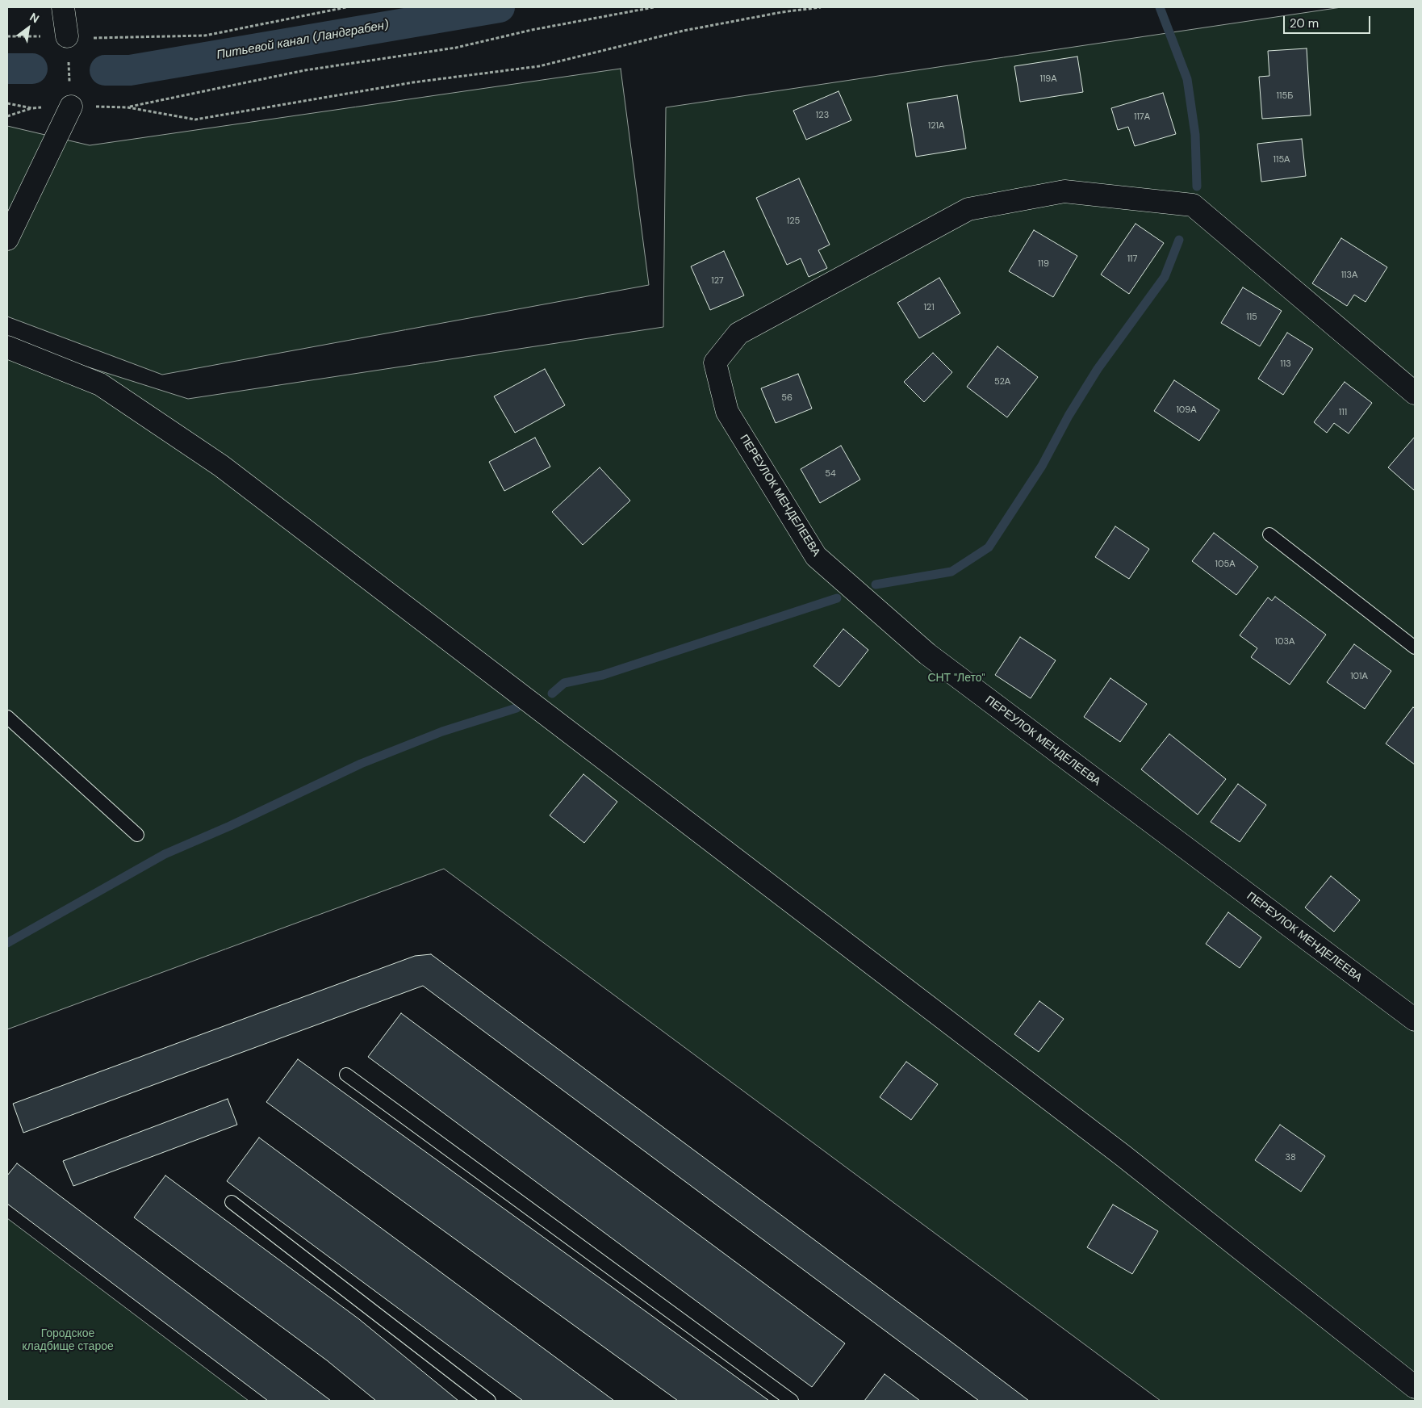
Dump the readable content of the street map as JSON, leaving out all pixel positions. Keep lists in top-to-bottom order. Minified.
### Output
{"streets":{"street":["ПЕРЕУЛОК МЕНДЕЛЕЕВА"]},"water":["Питьевой канал (Ландграбен)"],"parks":["СНТ \"Лето\"","Городское кладбище старое"],"house_numbers":["119А","115Б","123","117А","121А","115А","125","117","119","113А","127","121","115","113","52А","56","109А","111","54","105А","103А","101А","38"],"scale_bar":"20 m","north":"top right"}
